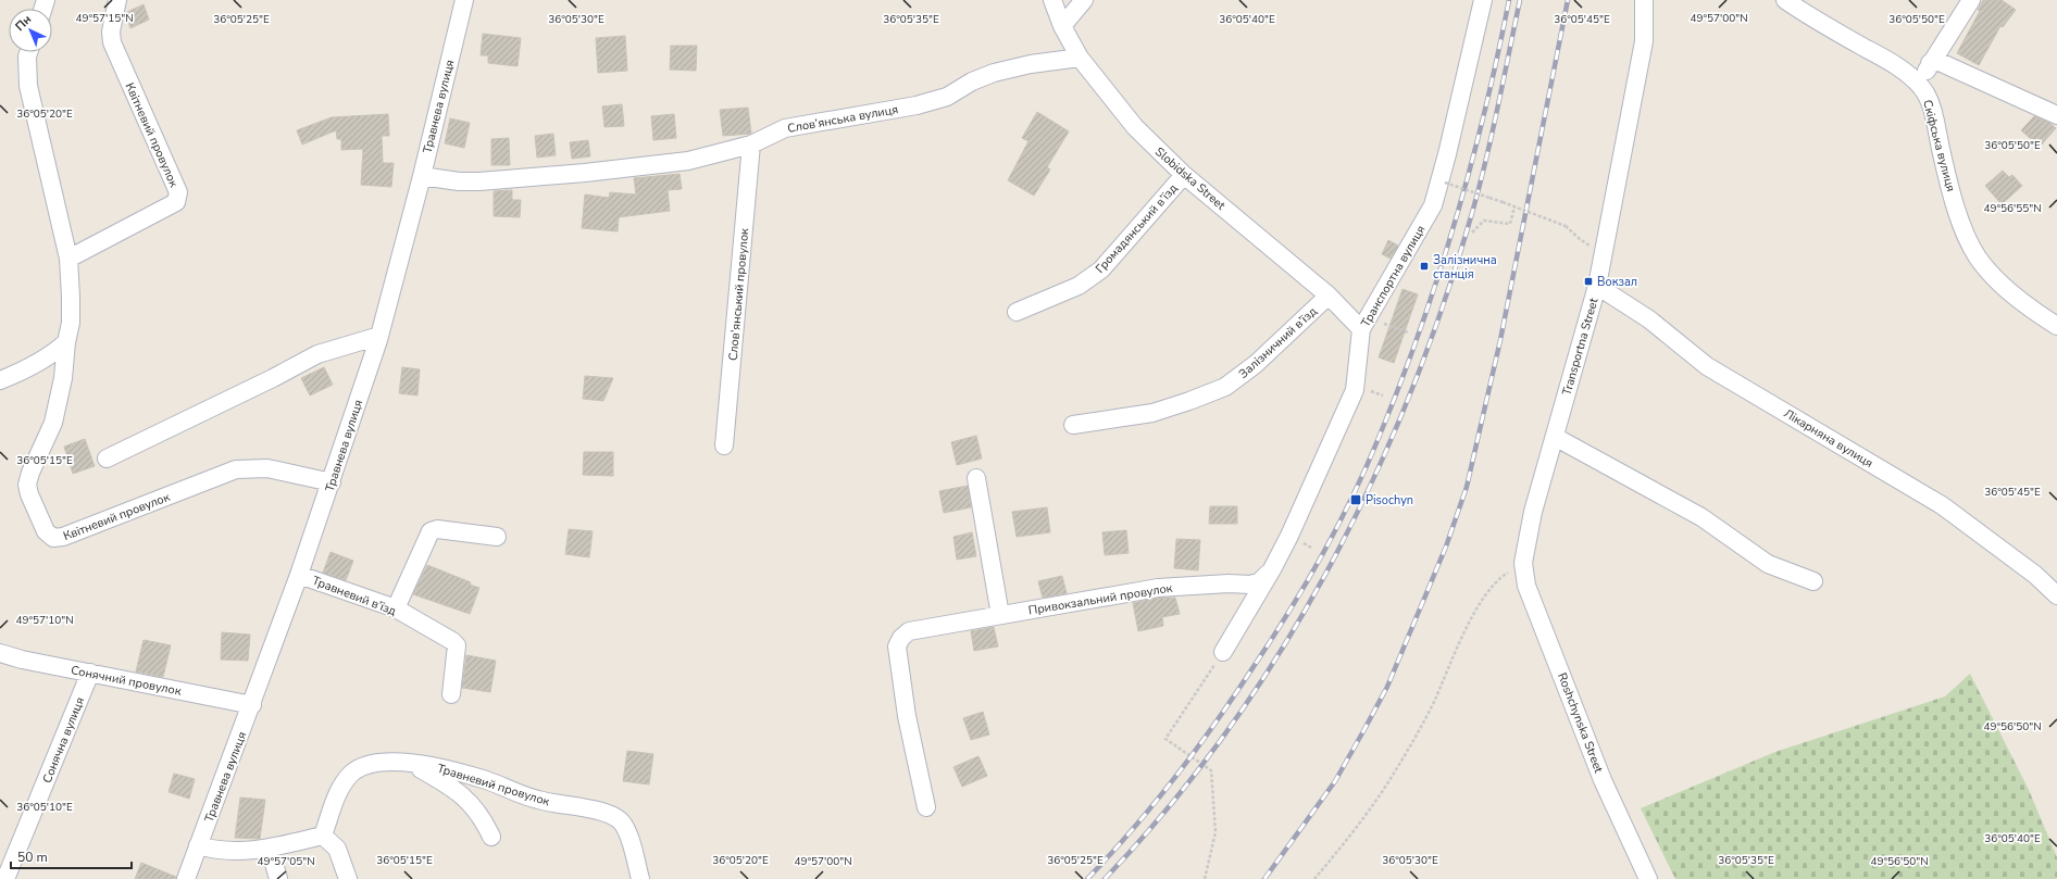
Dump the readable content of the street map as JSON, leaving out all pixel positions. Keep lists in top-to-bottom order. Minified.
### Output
{"streets":{"street":["Травнева вулиця","Слов’янська вулиця","Квітневий провулок","Скіфська вулиця","Slobidska Street","Громадянський в’їзд","Транспортна вулиця","Слов’янський провулок","Залізничний в’їзд","Transportna Street","Лікарняна вулиця","Травневий в’їзд","Привокзальний провулок","Сонячний провулок","Roshchynska Street","Сонячна вулиця","Травневий провулок"]},"crossings":[["Травнева вулиця","Слов’янська вулиця"],["Травнева вулиця","Квітневий провулок"],["Травнева вулиця","Травневий в’їзд"],["Травнева вулиця","Сонячний провулок"],["Слов’янська вулиця","Slobidska Street"],["Слов’янська вулиця","Слов’янський провулок"],["Slobidska Street","Громадянський в’їзд"],["Slobidska Street","Транспортна вулиця"],["Slobidska Street","Залізничний в’їзд"],["Транспортна вулиця","Привокзальний провулок"],["Transportna Street","Лікарняна вулиця"],["Transportna Street","Roshchynska Street"],["Сонячний провулок","Сонячна вулиця"]],"places":{"transit":["Залізнична станція","Вокзал","Pisochyn"]},"scale_bar":"50 m","north":"top left","coordinates":["49°57'15\"N","49°57'00\"N","36°05'25\"E","36°05'50\"E","36°05'30\"E","36°05'35\"E","36°05'40\"E","36°05'45\"E","36°05'20\"E","49°56'55\"N","36°05'15\"E","49°57'10\"N","49°56'50\"N","36°05'10\"E","49°57'05\"N"]}
